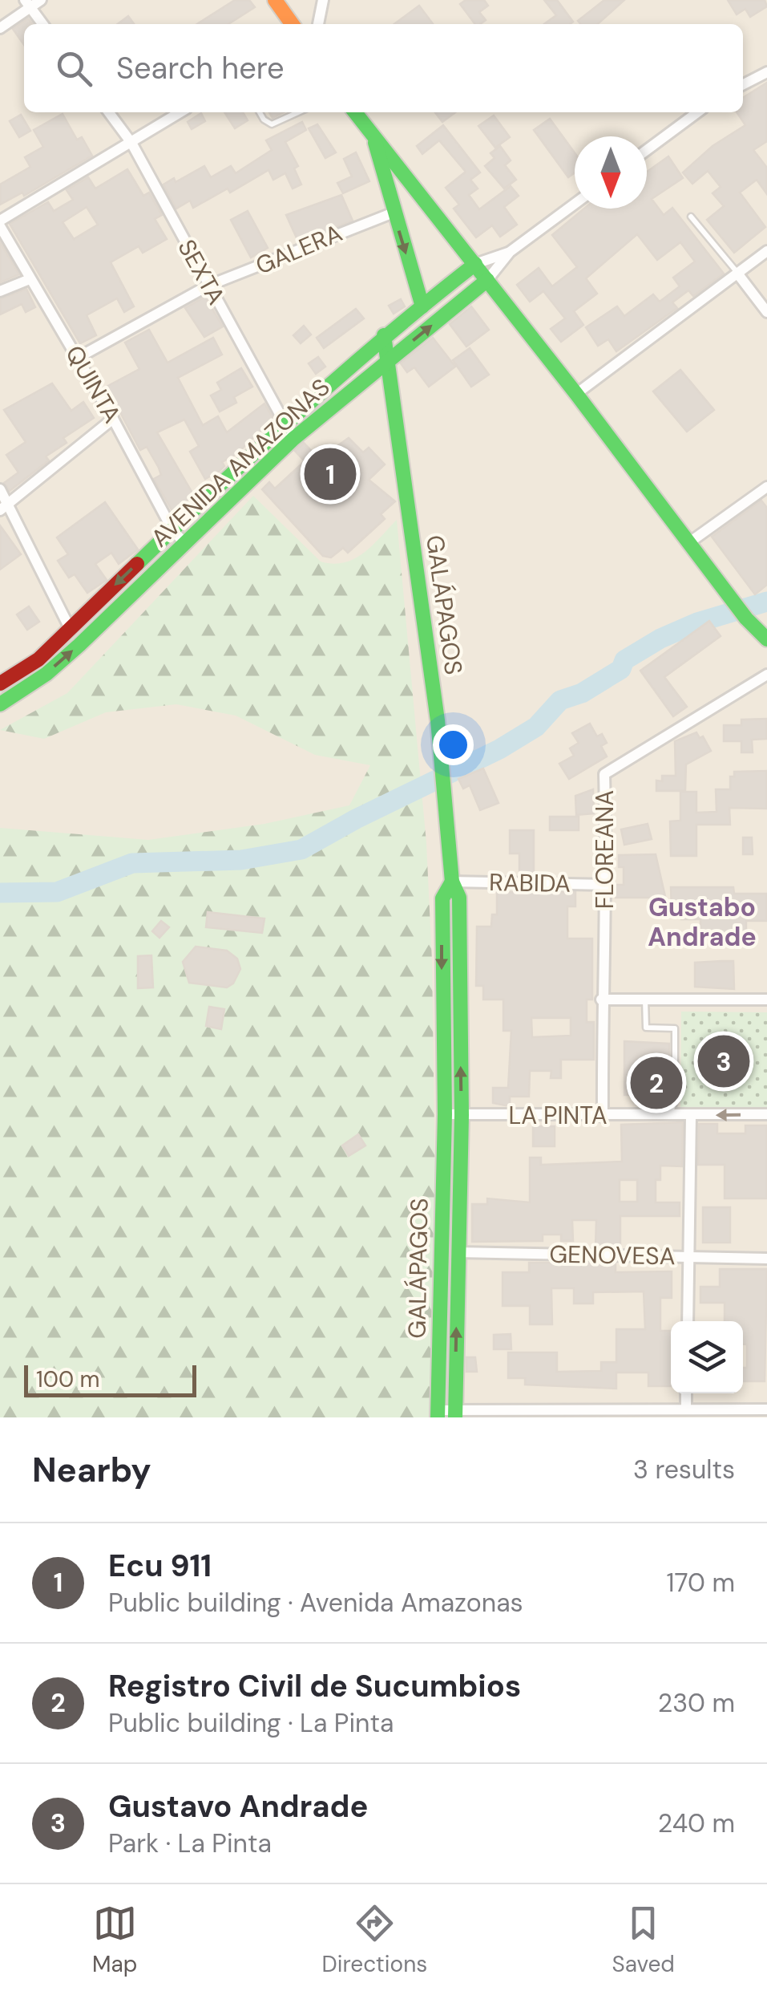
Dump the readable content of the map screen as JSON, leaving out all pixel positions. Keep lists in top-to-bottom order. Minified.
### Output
{"streets":{"main road":["AVENIDA AMAZONAS","GALÁPAGOS"],"street":["GALERA","SEXTA","QUINTA","FLOREANA","RABIDA","LA PINTA","GENOVESA"]},"crossings":[["GALERA","SEXTA"],["GALERA","QUINTA"],["SEXTA","AVENIDA AMAZONAS"],["QUINTA","AVENIDA AMAZONAS"],["AVENIDA AMAZONAS","GALÁPAGOS"],["GALÁPAGOS","RABIDA"],["GALÁPAGOS","LA PINTA"],["GALÁPAGOS","GENOVESA"],["FLOREANA","RABIDA"],["FLOREANA","LA PINTA"]],"districts":["Gustabo Andrade"],"scale_bar":"100 m","north":"bottom","page":{"search":"Search here","pins":["1","3","2"],"scale":"100 m","heading":["Nearby","3 results"],"list":[{"mark":"1","name":"Ecu 911","note":"Public building · Avenida Amazonas","value":"170 m"},{"mark":"2","name":"Registro Civil de Sucumbios","note":"Public building · La Pinta","value":"230 m"},{"mark":"3","name":"Gustavo Andrade","note":"Park · La Pinta","value":"240 m"}],"nav":["Map","Directions","Saved"]}}
